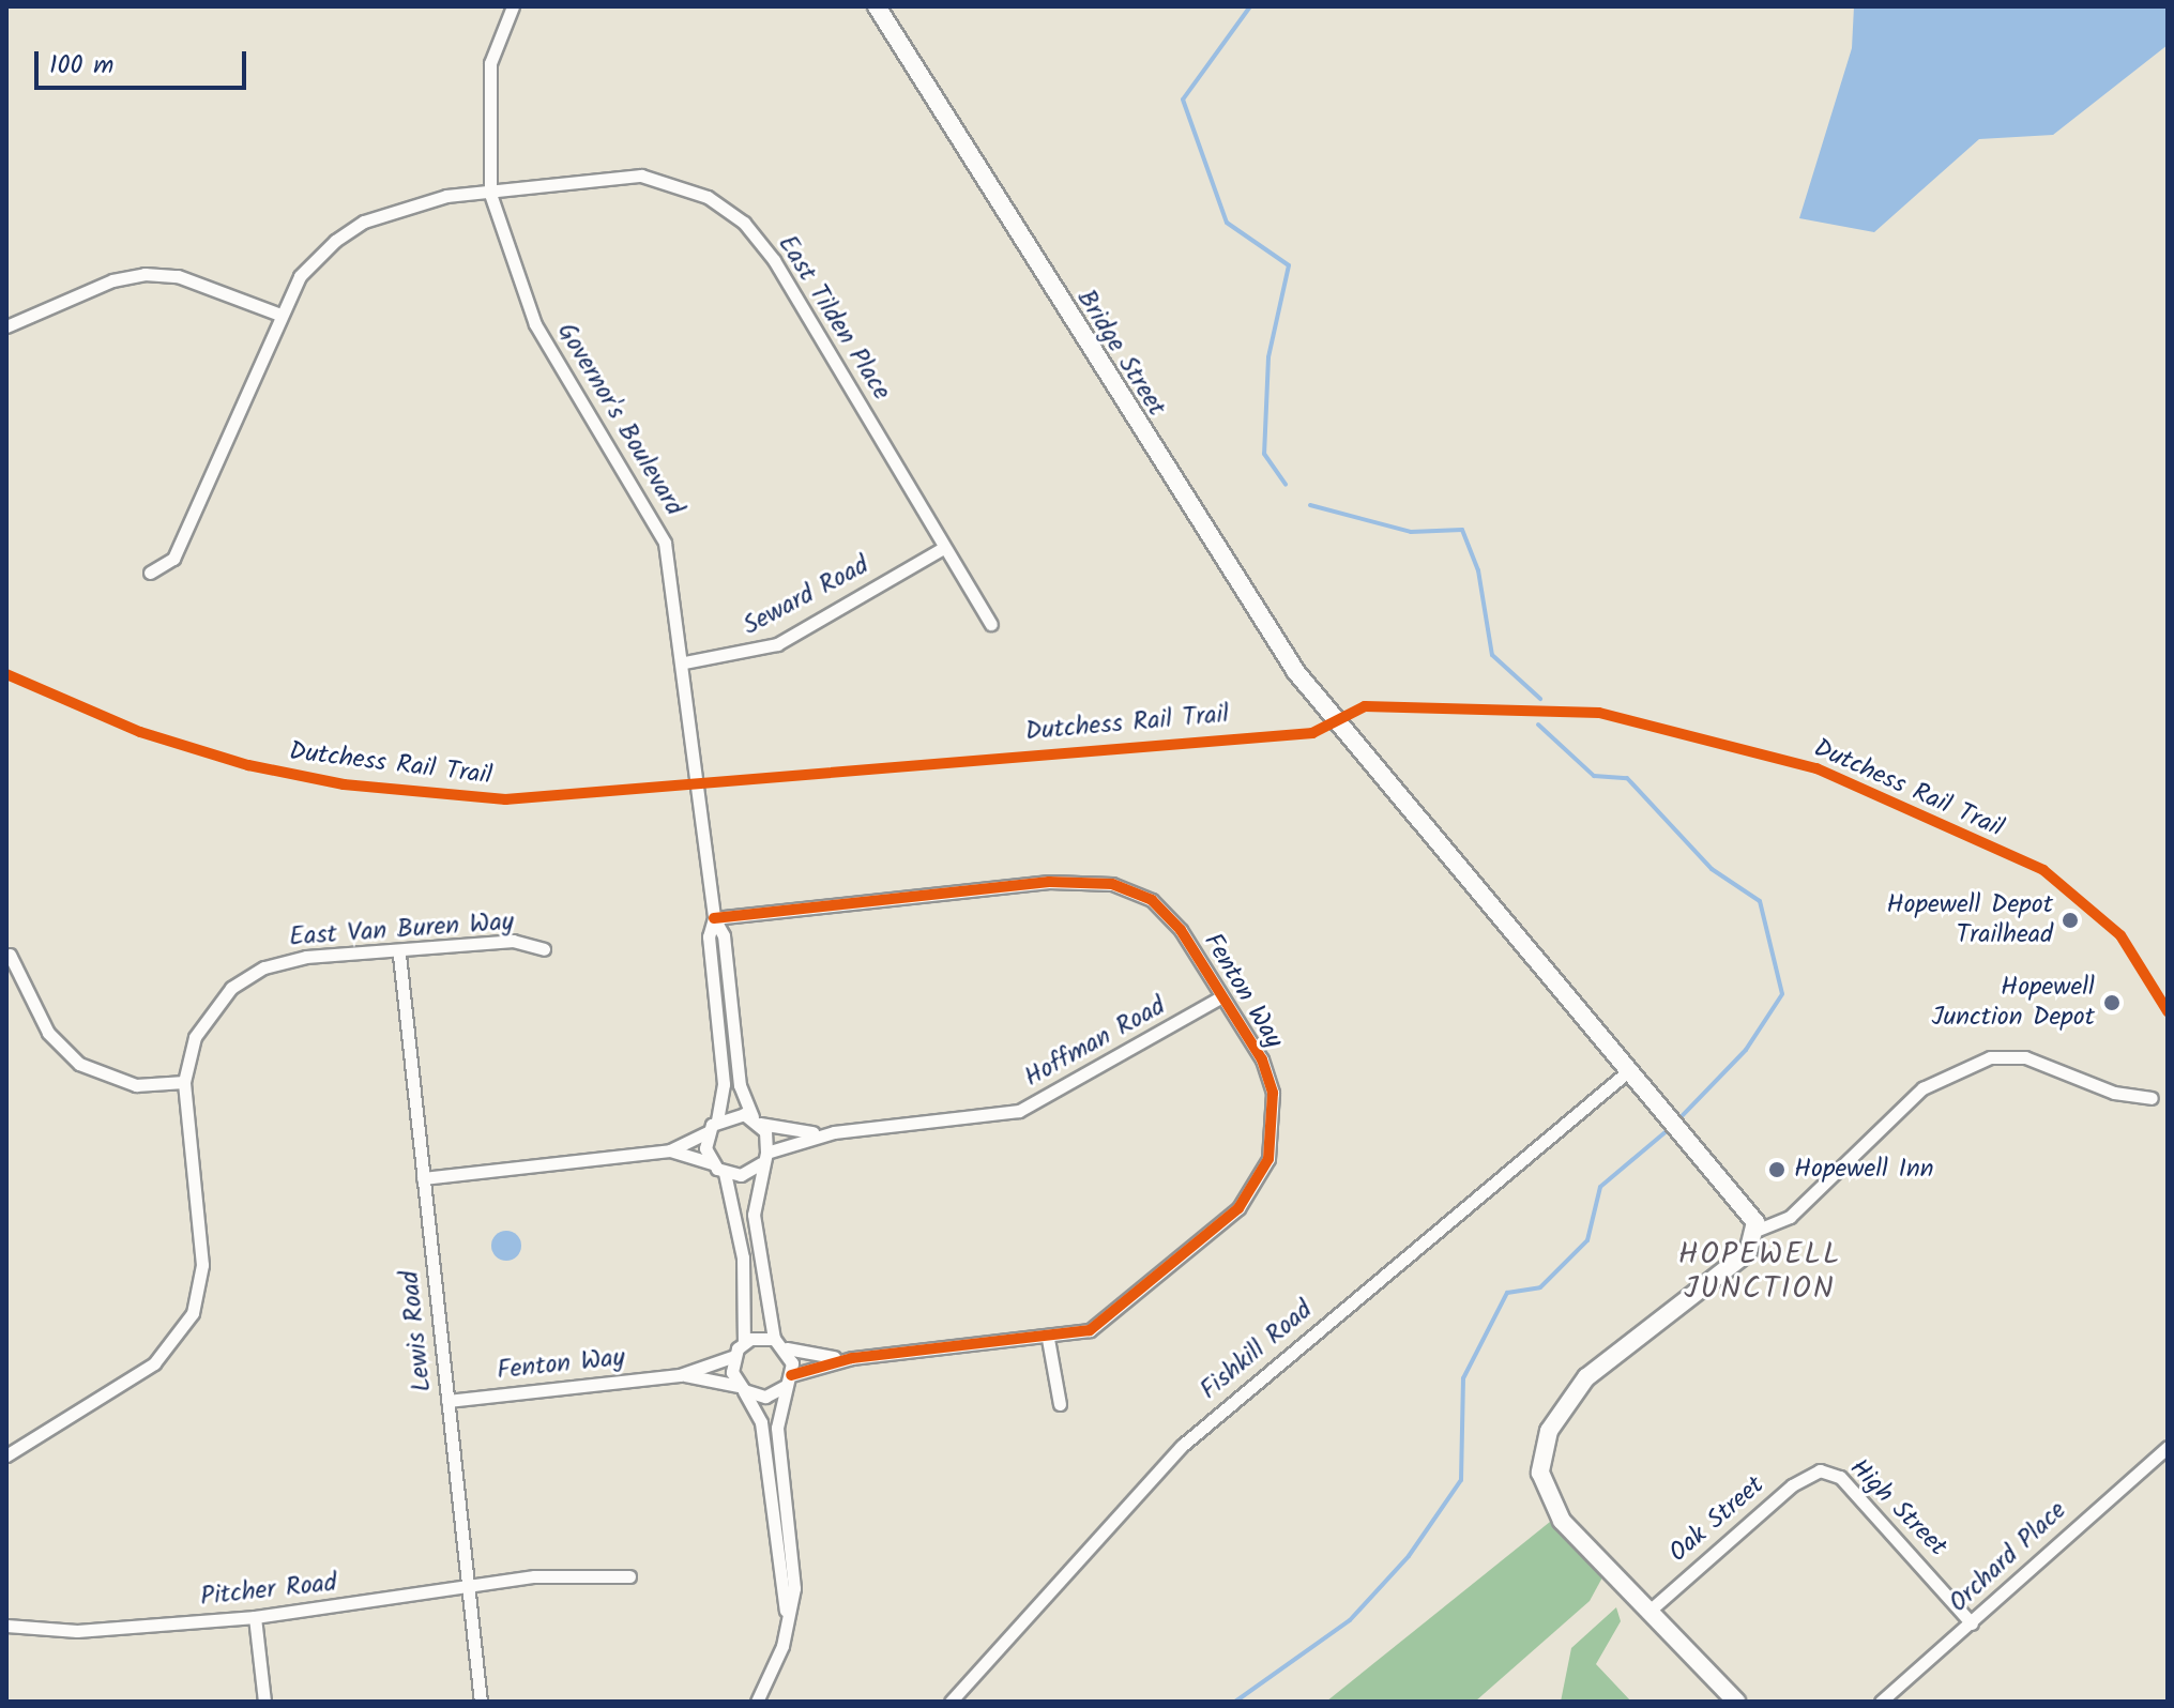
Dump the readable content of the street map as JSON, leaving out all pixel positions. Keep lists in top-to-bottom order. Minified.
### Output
{"streets":{"main road":["Bridge Street"],"street":["East Tilden Place","Governor's Boulevard","Seward Road","East Van Buren Way","Fenton Way","Hoffman Road","Lewis Road","Fishkill Road","High Street","Oak Street","Orchard Place","Pitcher Road"],"cycle path":["Dutchess Rail Trail"]},"crossings":[["East Tilden Place","Governor's Boulevard"],["East Tilden Place","Seward Road"],["Bridge Street","Fishkill Road"],["Governor's Boulevard","Seward Road"],["Governor's Boulevard","Fenton Way"],["Governor's Boulevard","Hoffman Road"],["East Van Buren Way","Lewis Road"],["Fenton Way","Hoffman Road"],["Fenton Way","Lewis Road"],["Lewis Road","Pitcher Road"],["High Street","Oak Street"],["High Street","Orchard Place"]],"districts":["HOPEWELL JUNCTION"],"places":["Hopewell Depot Trailhead","Hopewell Junction Depot","Hopewell Inn"],"scale_bar":"100 m"}
